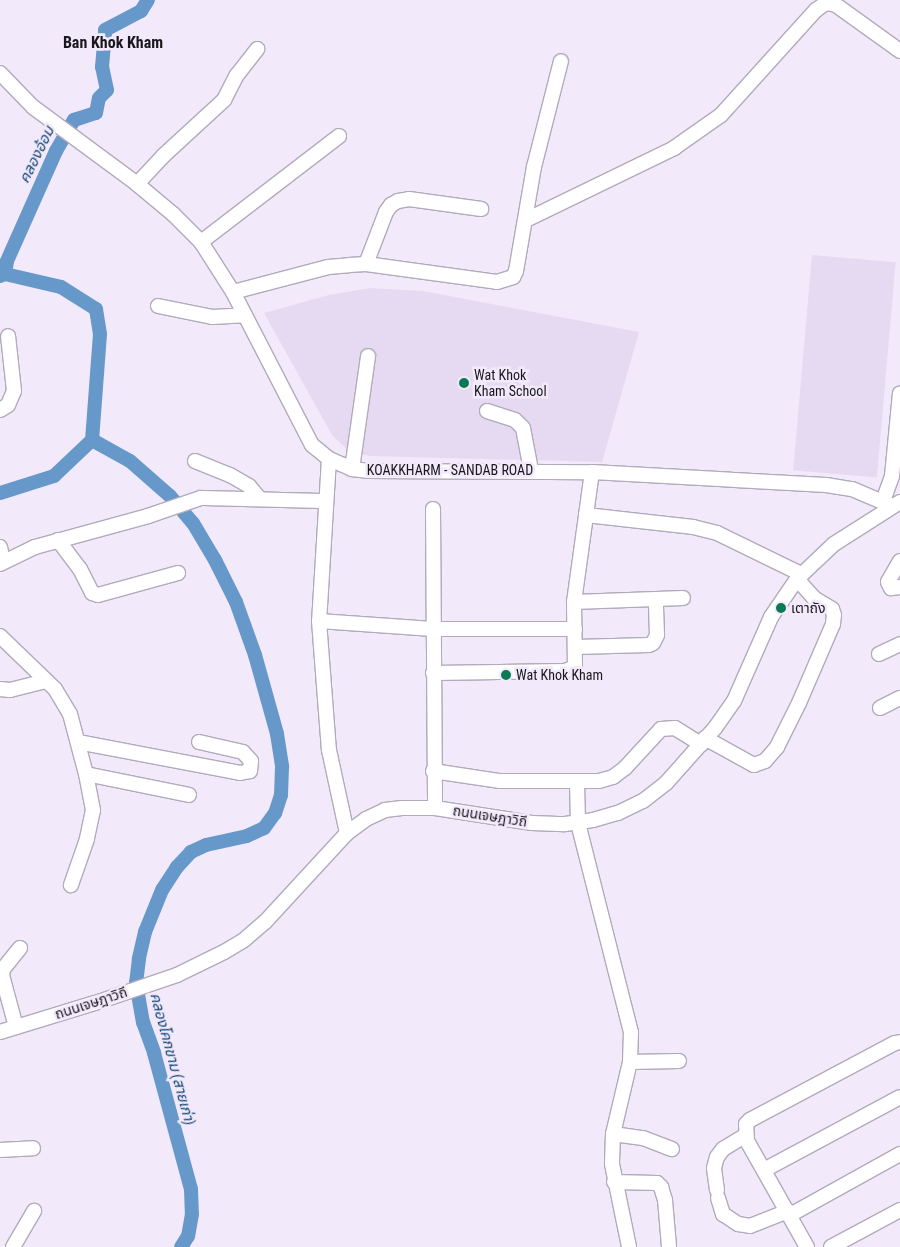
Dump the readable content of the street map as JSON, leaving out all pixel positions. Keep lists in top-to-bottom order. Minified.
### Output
{"streets":{"street":["KOAKKHARM - SANDAB ROAD","ถนนเจษฎาวิถี"]},"crossings":[["KOAKKHARM - SANDAB ROAD","ถนนเจษฎาวิถี"]],"districts":["Ban Khok Kham"],"water":["คลองอ้อม","คลองโคกขาม (สายเก่า)"],"places":["Wat Khok Kham School","เตาถัง","Wat Khok Kham"]}
